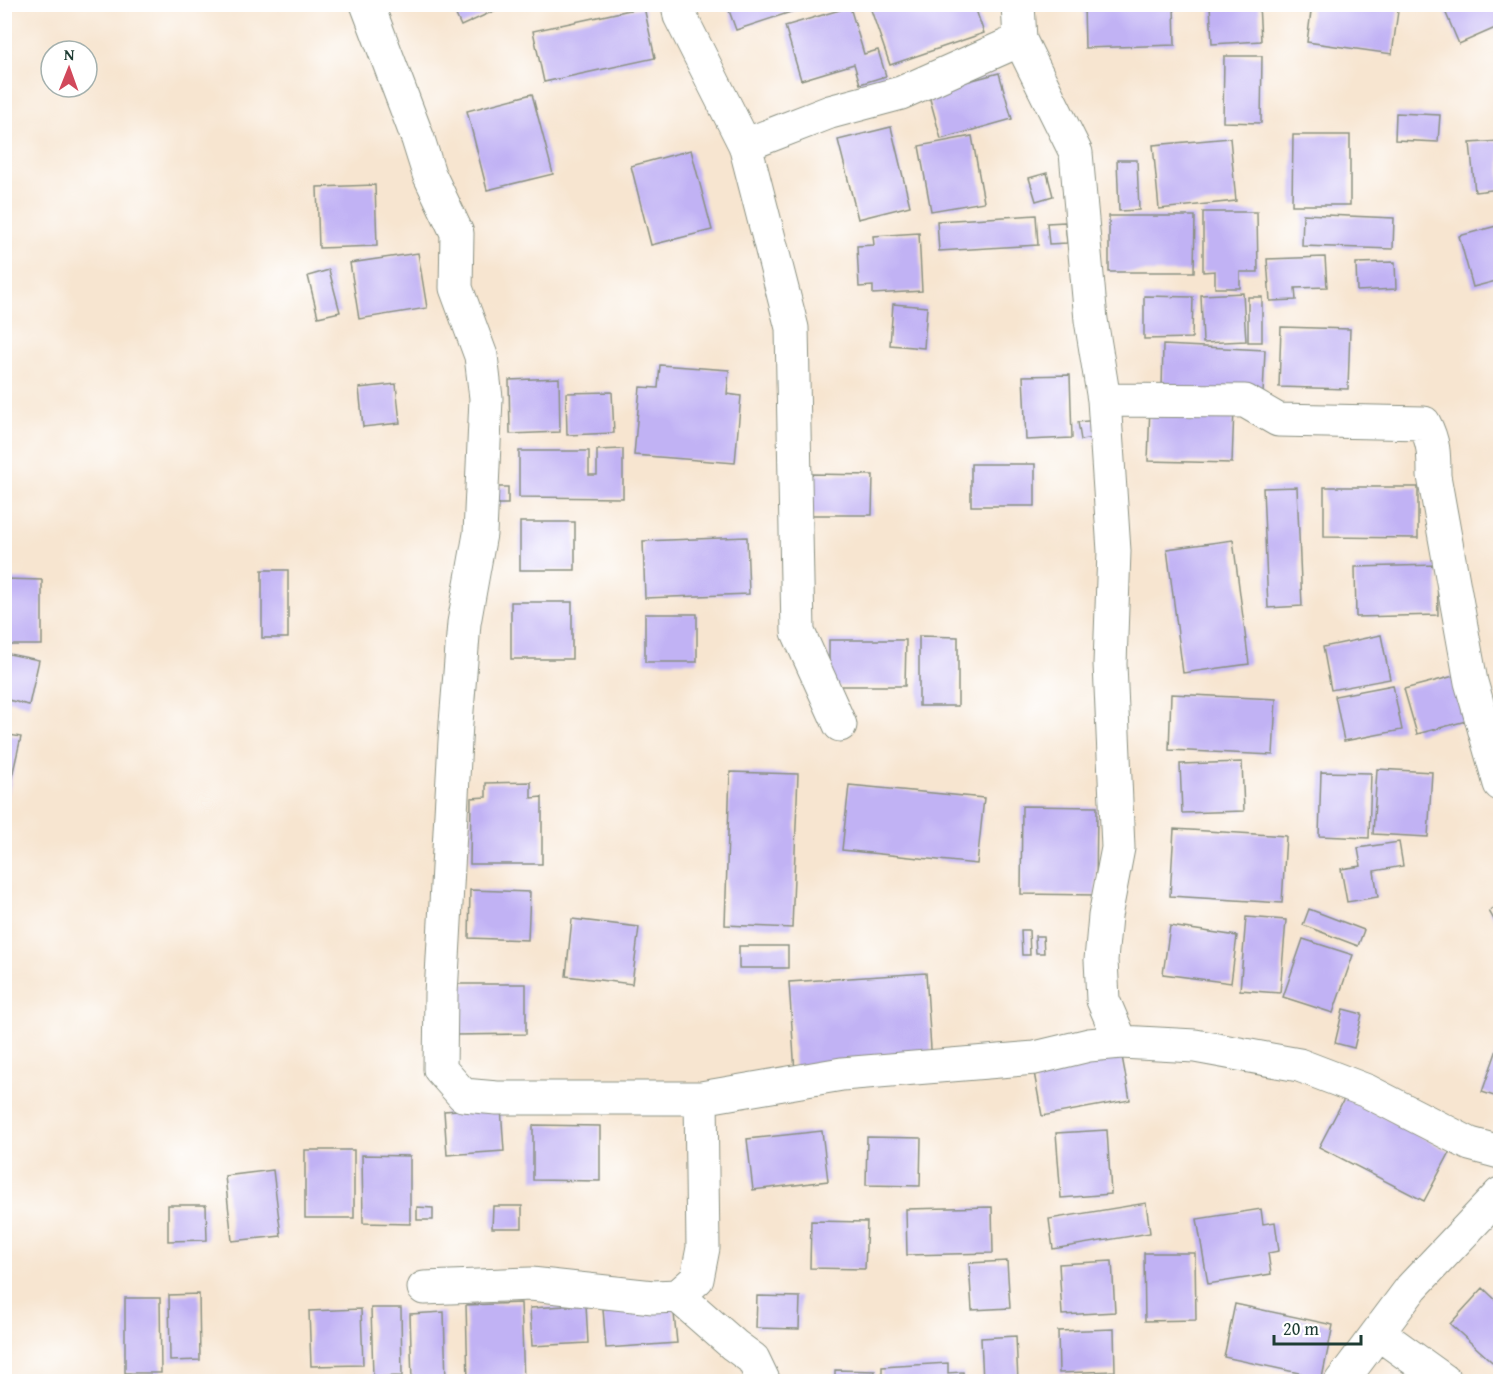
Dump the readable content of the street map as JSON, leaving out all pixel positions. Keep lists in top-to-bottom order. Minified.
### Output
{"scale_bar":"20 m","north":"top"}
